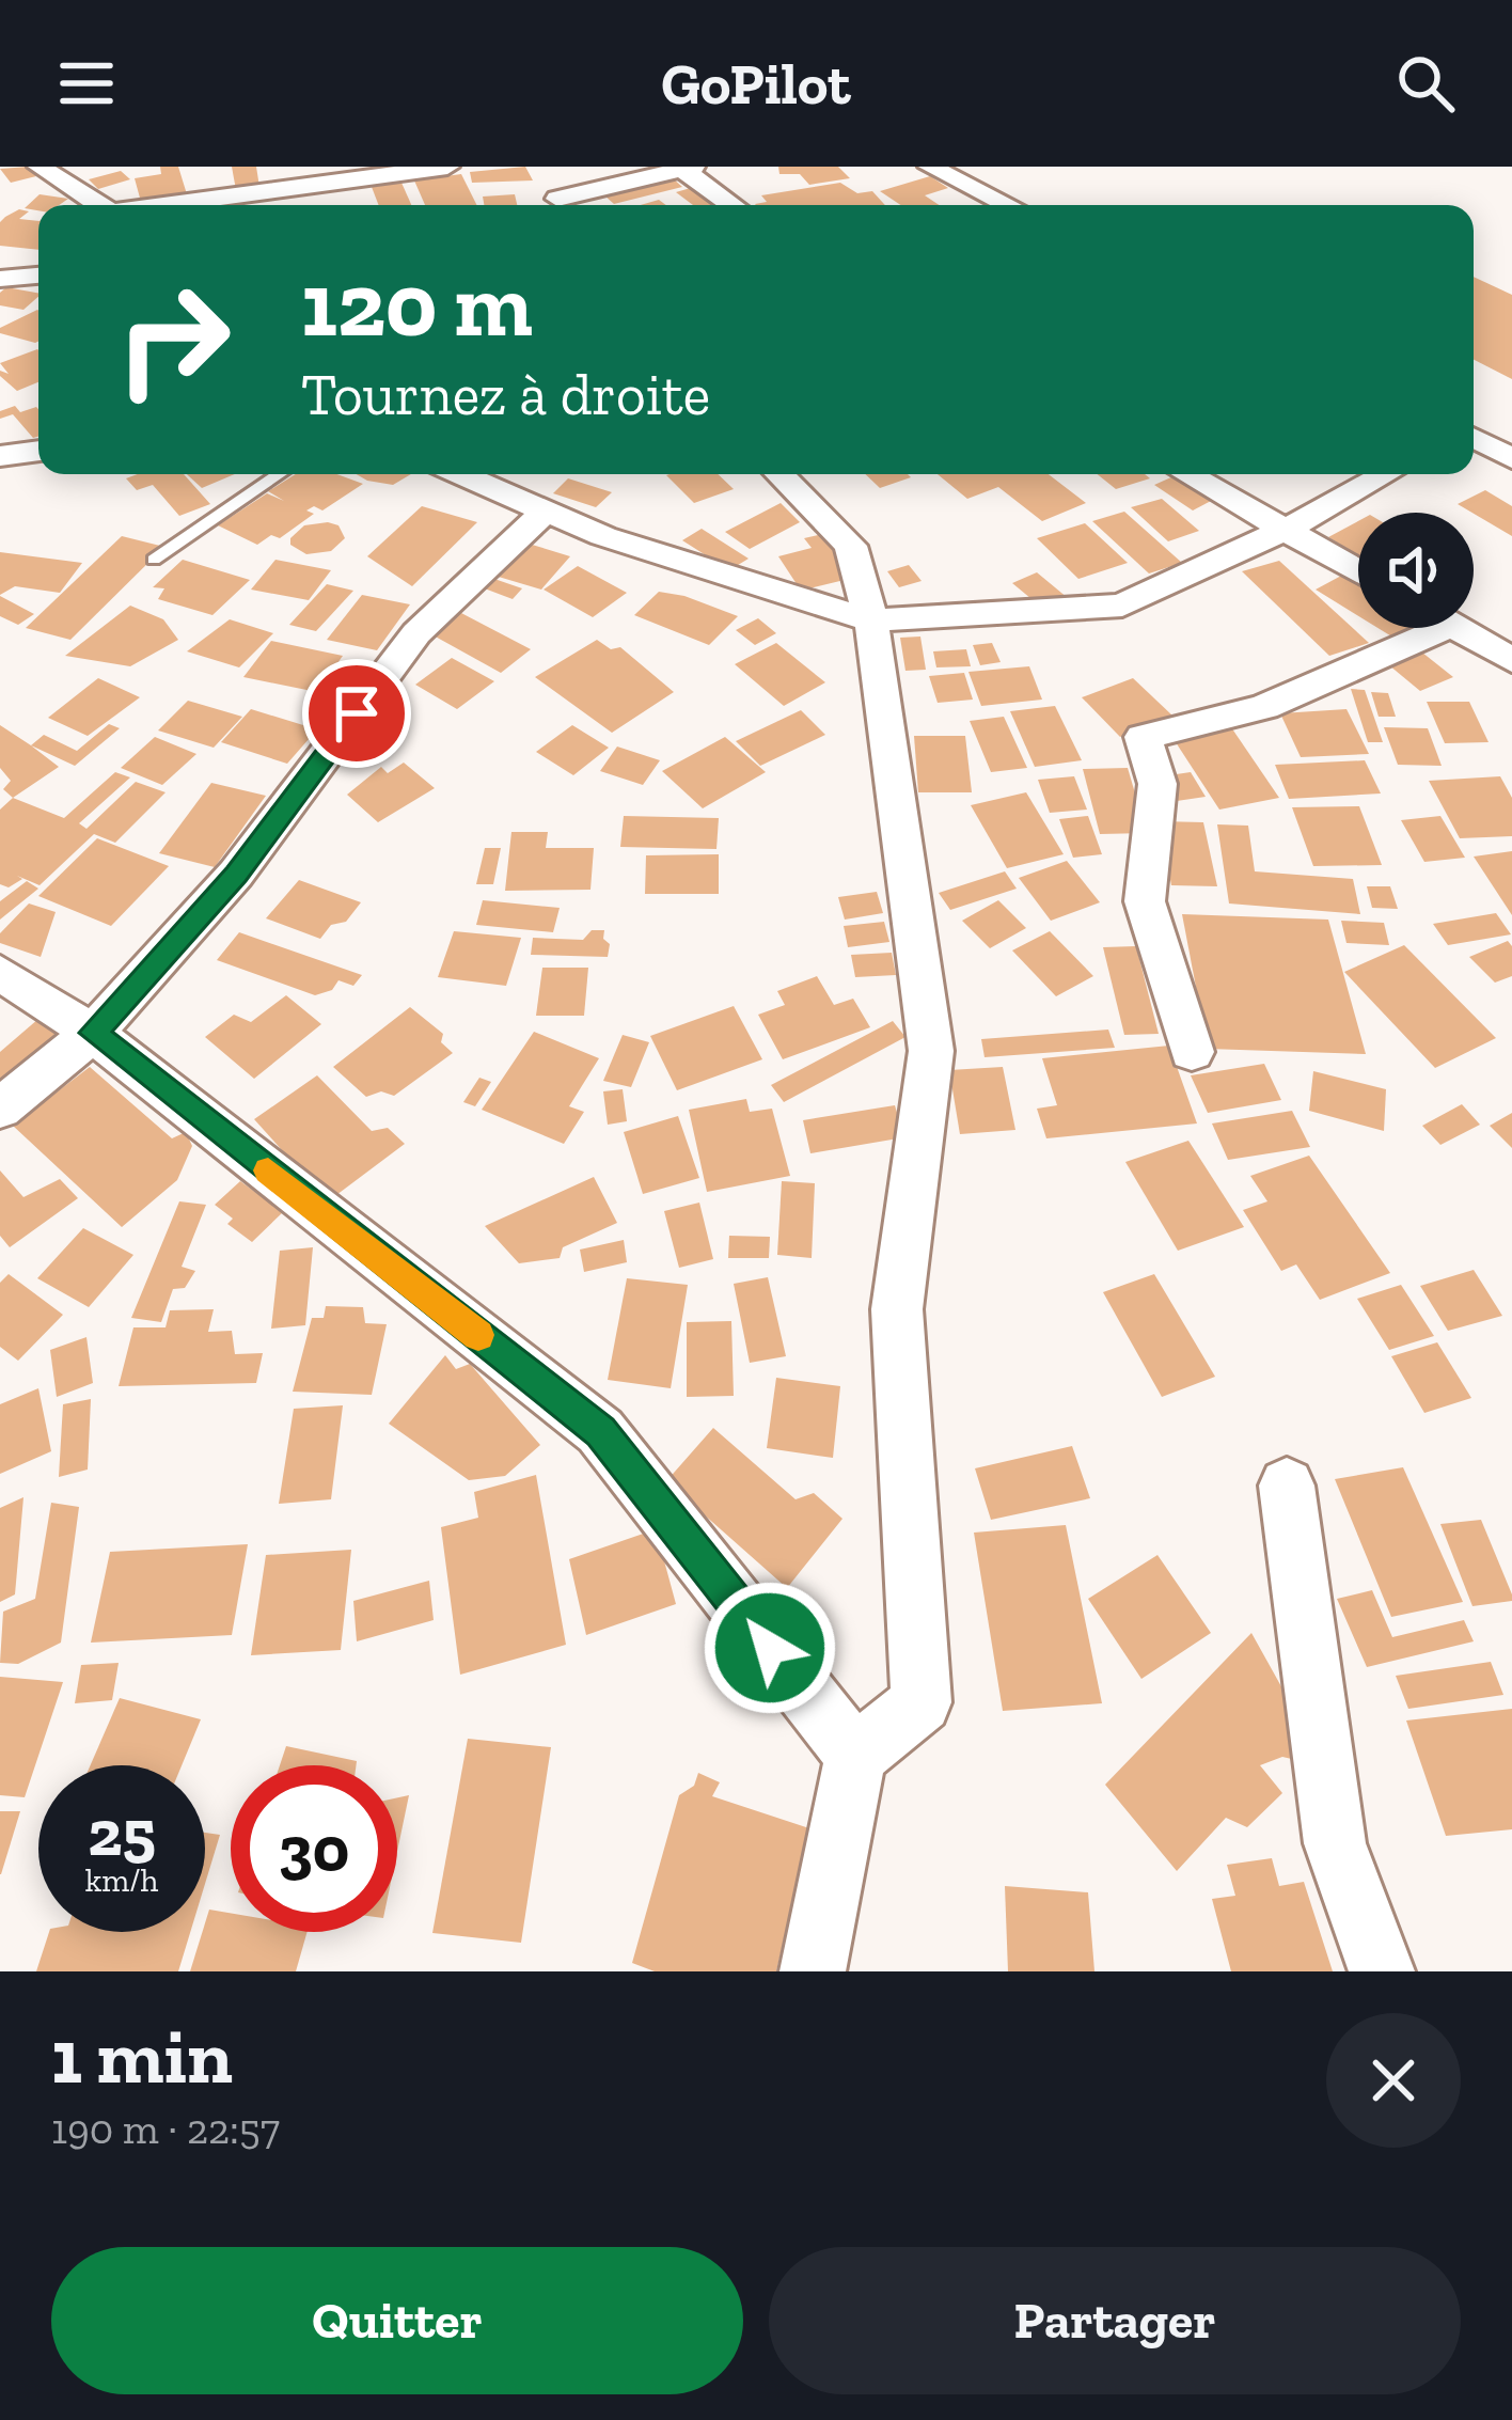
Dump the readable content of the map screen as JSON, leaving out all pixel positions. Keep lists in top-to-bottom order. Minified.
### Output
{"page":{"header":"GoPilot","turn":["120 m","Tournez à droite"],"speed":"25 km/h","limit":"30","heading":["1 min","190 m · 22:57"],"buttons":["Quitter","Partager"]}}
